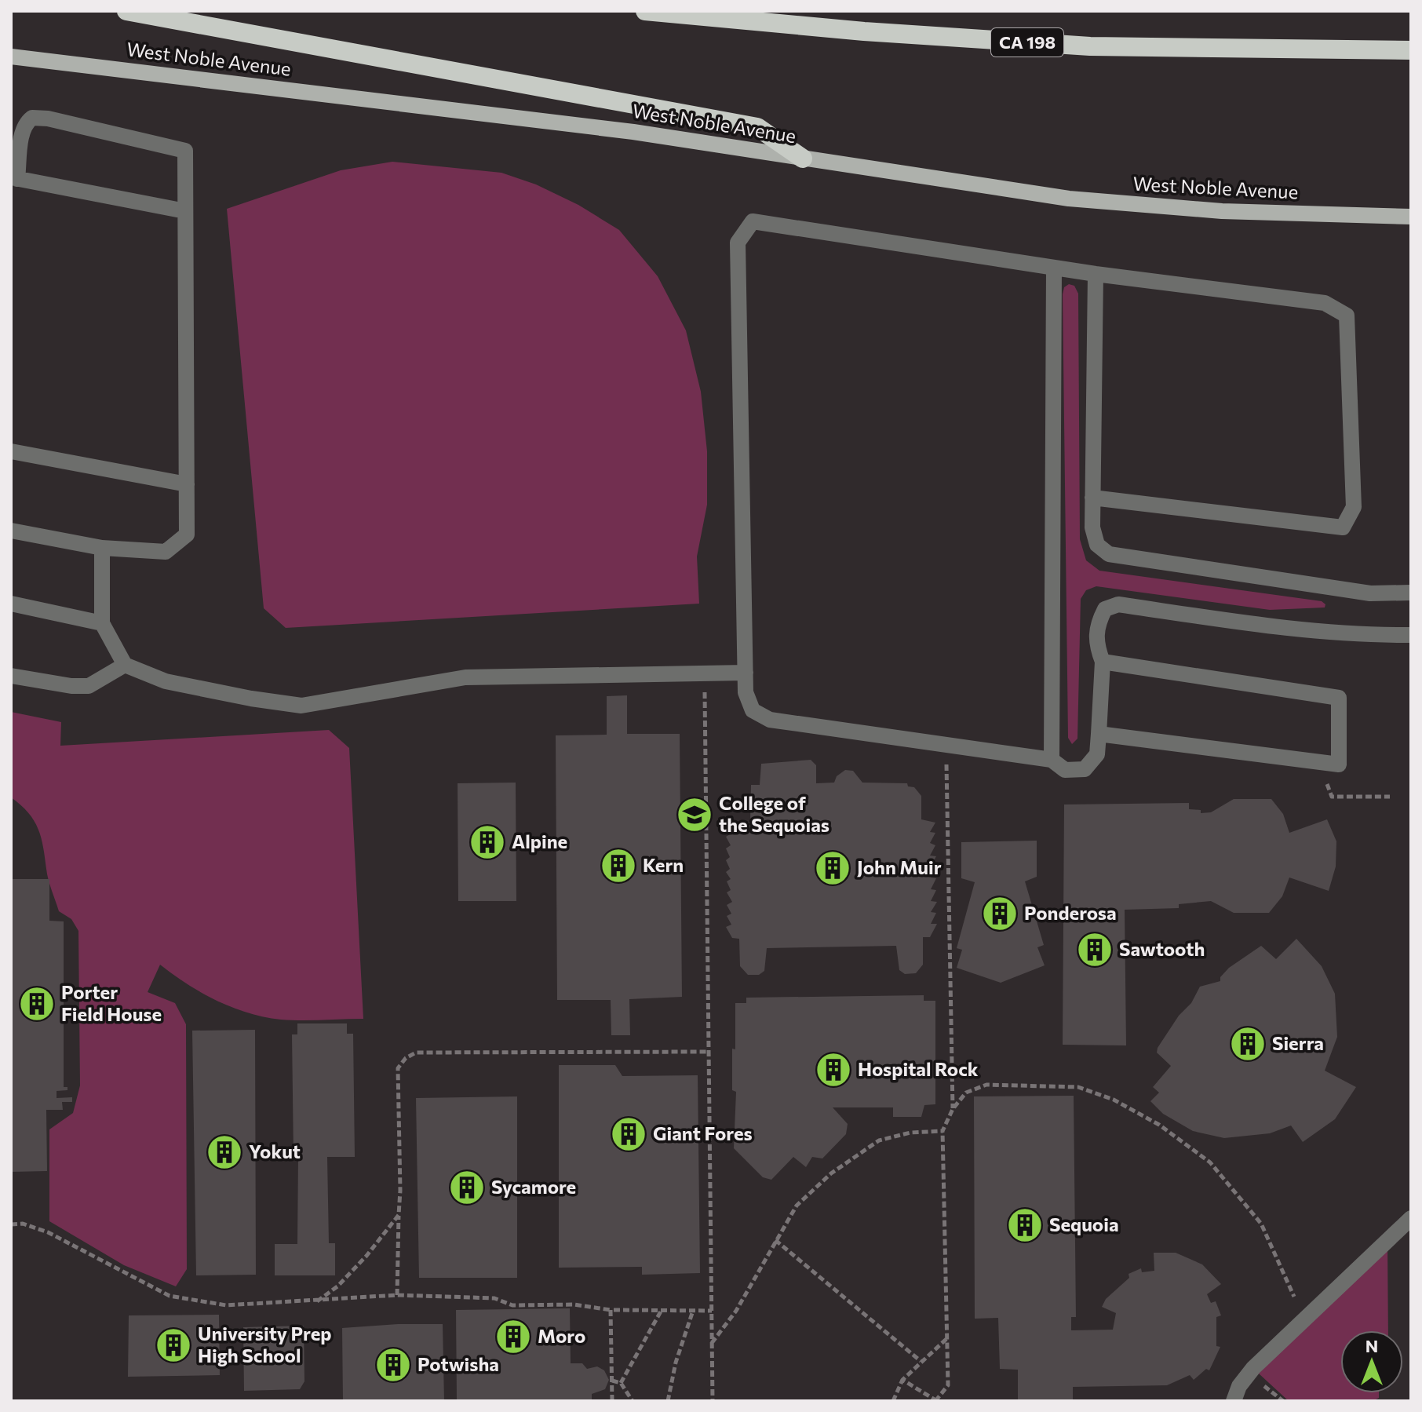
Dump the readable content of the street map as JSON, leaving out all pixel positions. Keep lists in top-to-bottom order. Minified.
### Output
{"streets":{"highway":["CA 198"],"main road":["West Noble Avenue"]},"places":{"school or university":["College of the Sequoias"],"building":["Alpine","Kern","John Muir","Ponderosa","Sawtooth","Porter Field House","Sierra","Hospital Rock","Giant Fores","Yokut","Sycamore","Sequoia","Moro","University Prep High School","Potwisha"]},"north":"top"}
